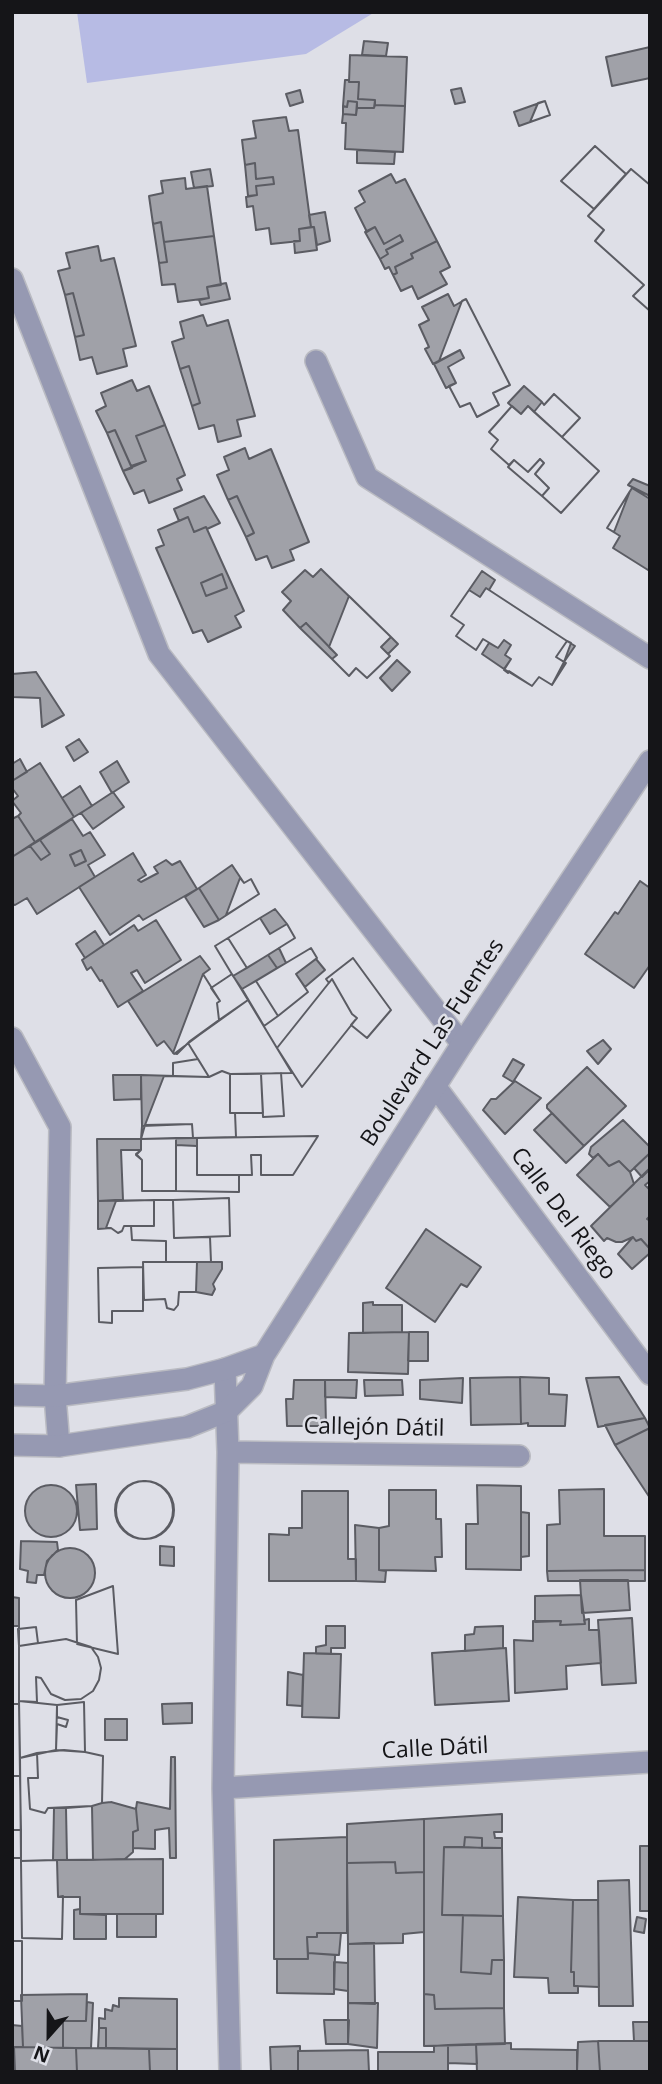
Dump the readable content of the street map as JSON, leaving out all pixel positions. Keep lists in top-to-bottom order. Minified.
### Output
{"streets":{"street":["Boulevard Las Fuentes","Calle Del Riego","Callejón Dátil","Calle Dátil"]},"crossings":[["Boulevard Las Fuentes","Calle Del Riego"]],"north":"bottom"}
